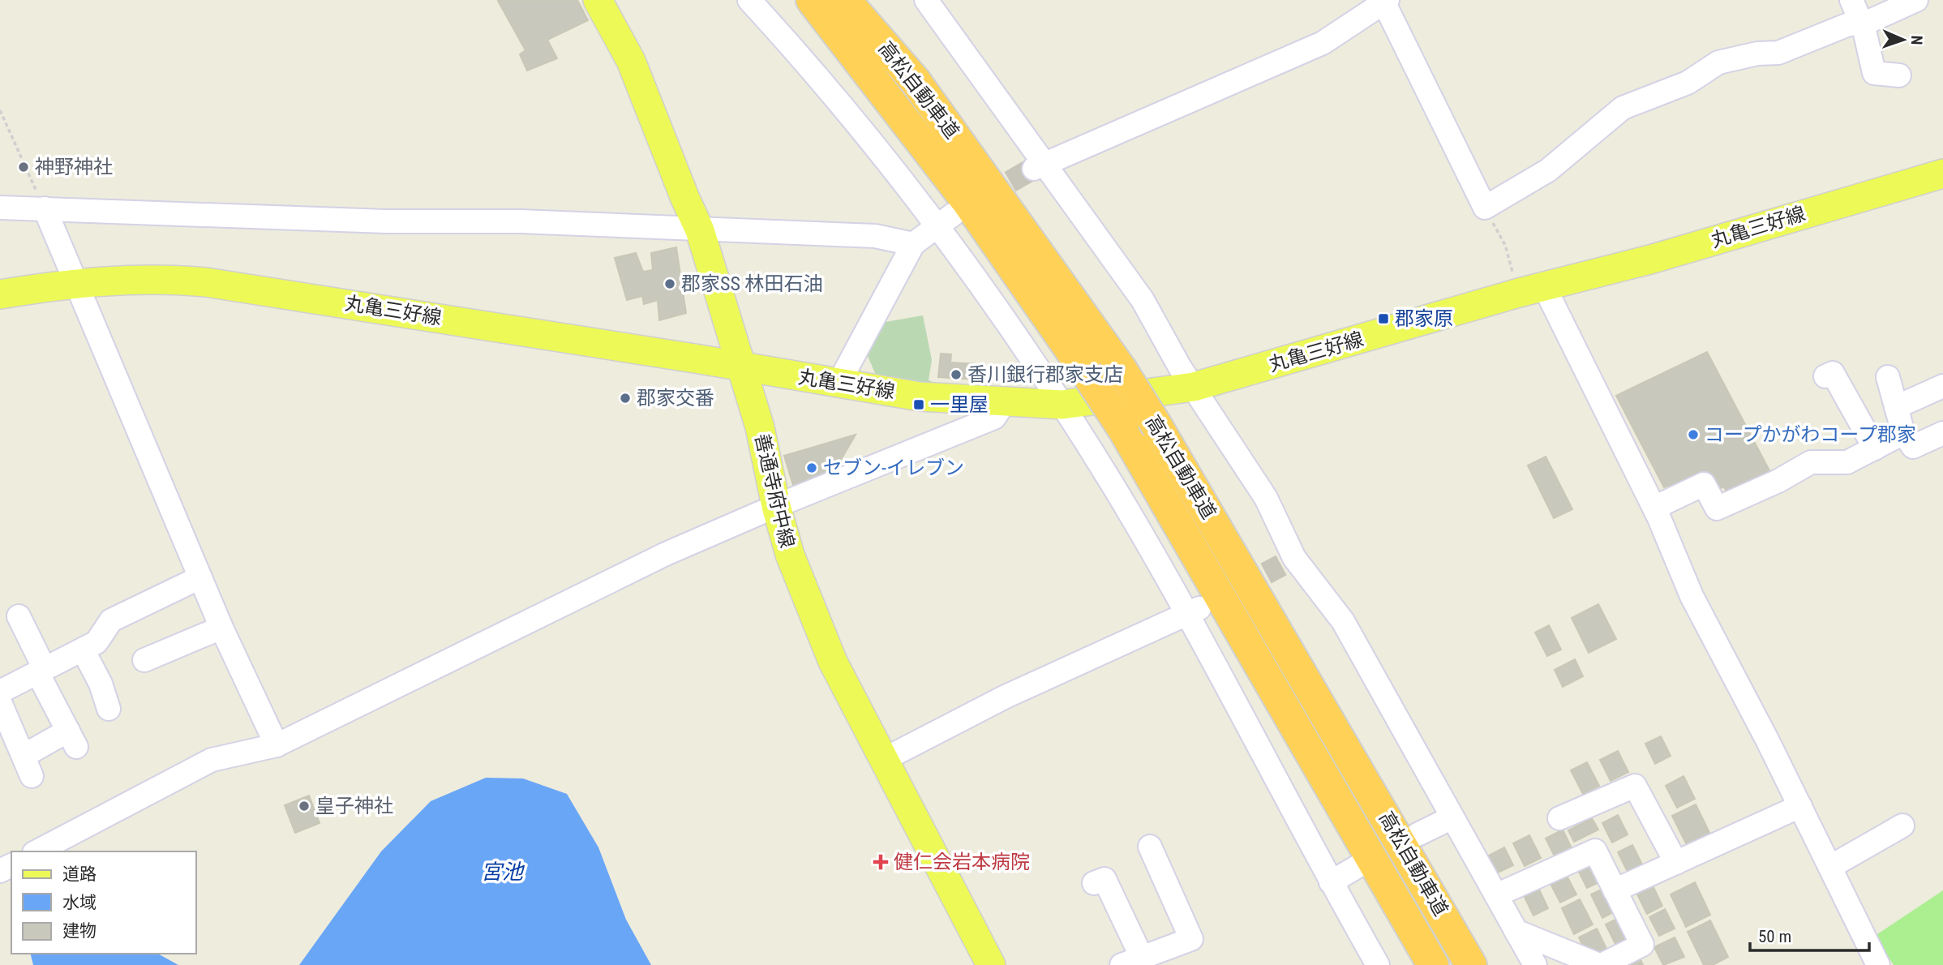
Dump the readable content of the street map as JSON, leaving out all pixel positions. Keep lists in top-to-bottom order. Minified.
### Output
{"streets":{"highway":["高松自動車道"],"main road":["丸亀三好線","善通寺府中線"]},"crossings":[["丸亀三好線","善通寺府中線"]],"water":["宮池"],"places":{"other":["神野神社","郡家SS 林田石油","香川銀行郡家支店","郡家交番","コープかがわコープ郡家","セブン-イレブン","皇子神社"],"transit":["郡家原","一里屋"],"health":["健仁会岩本病院"]},"legend":["道路","水域","建物"],"scale_bar":"50 m","north":"right"}
